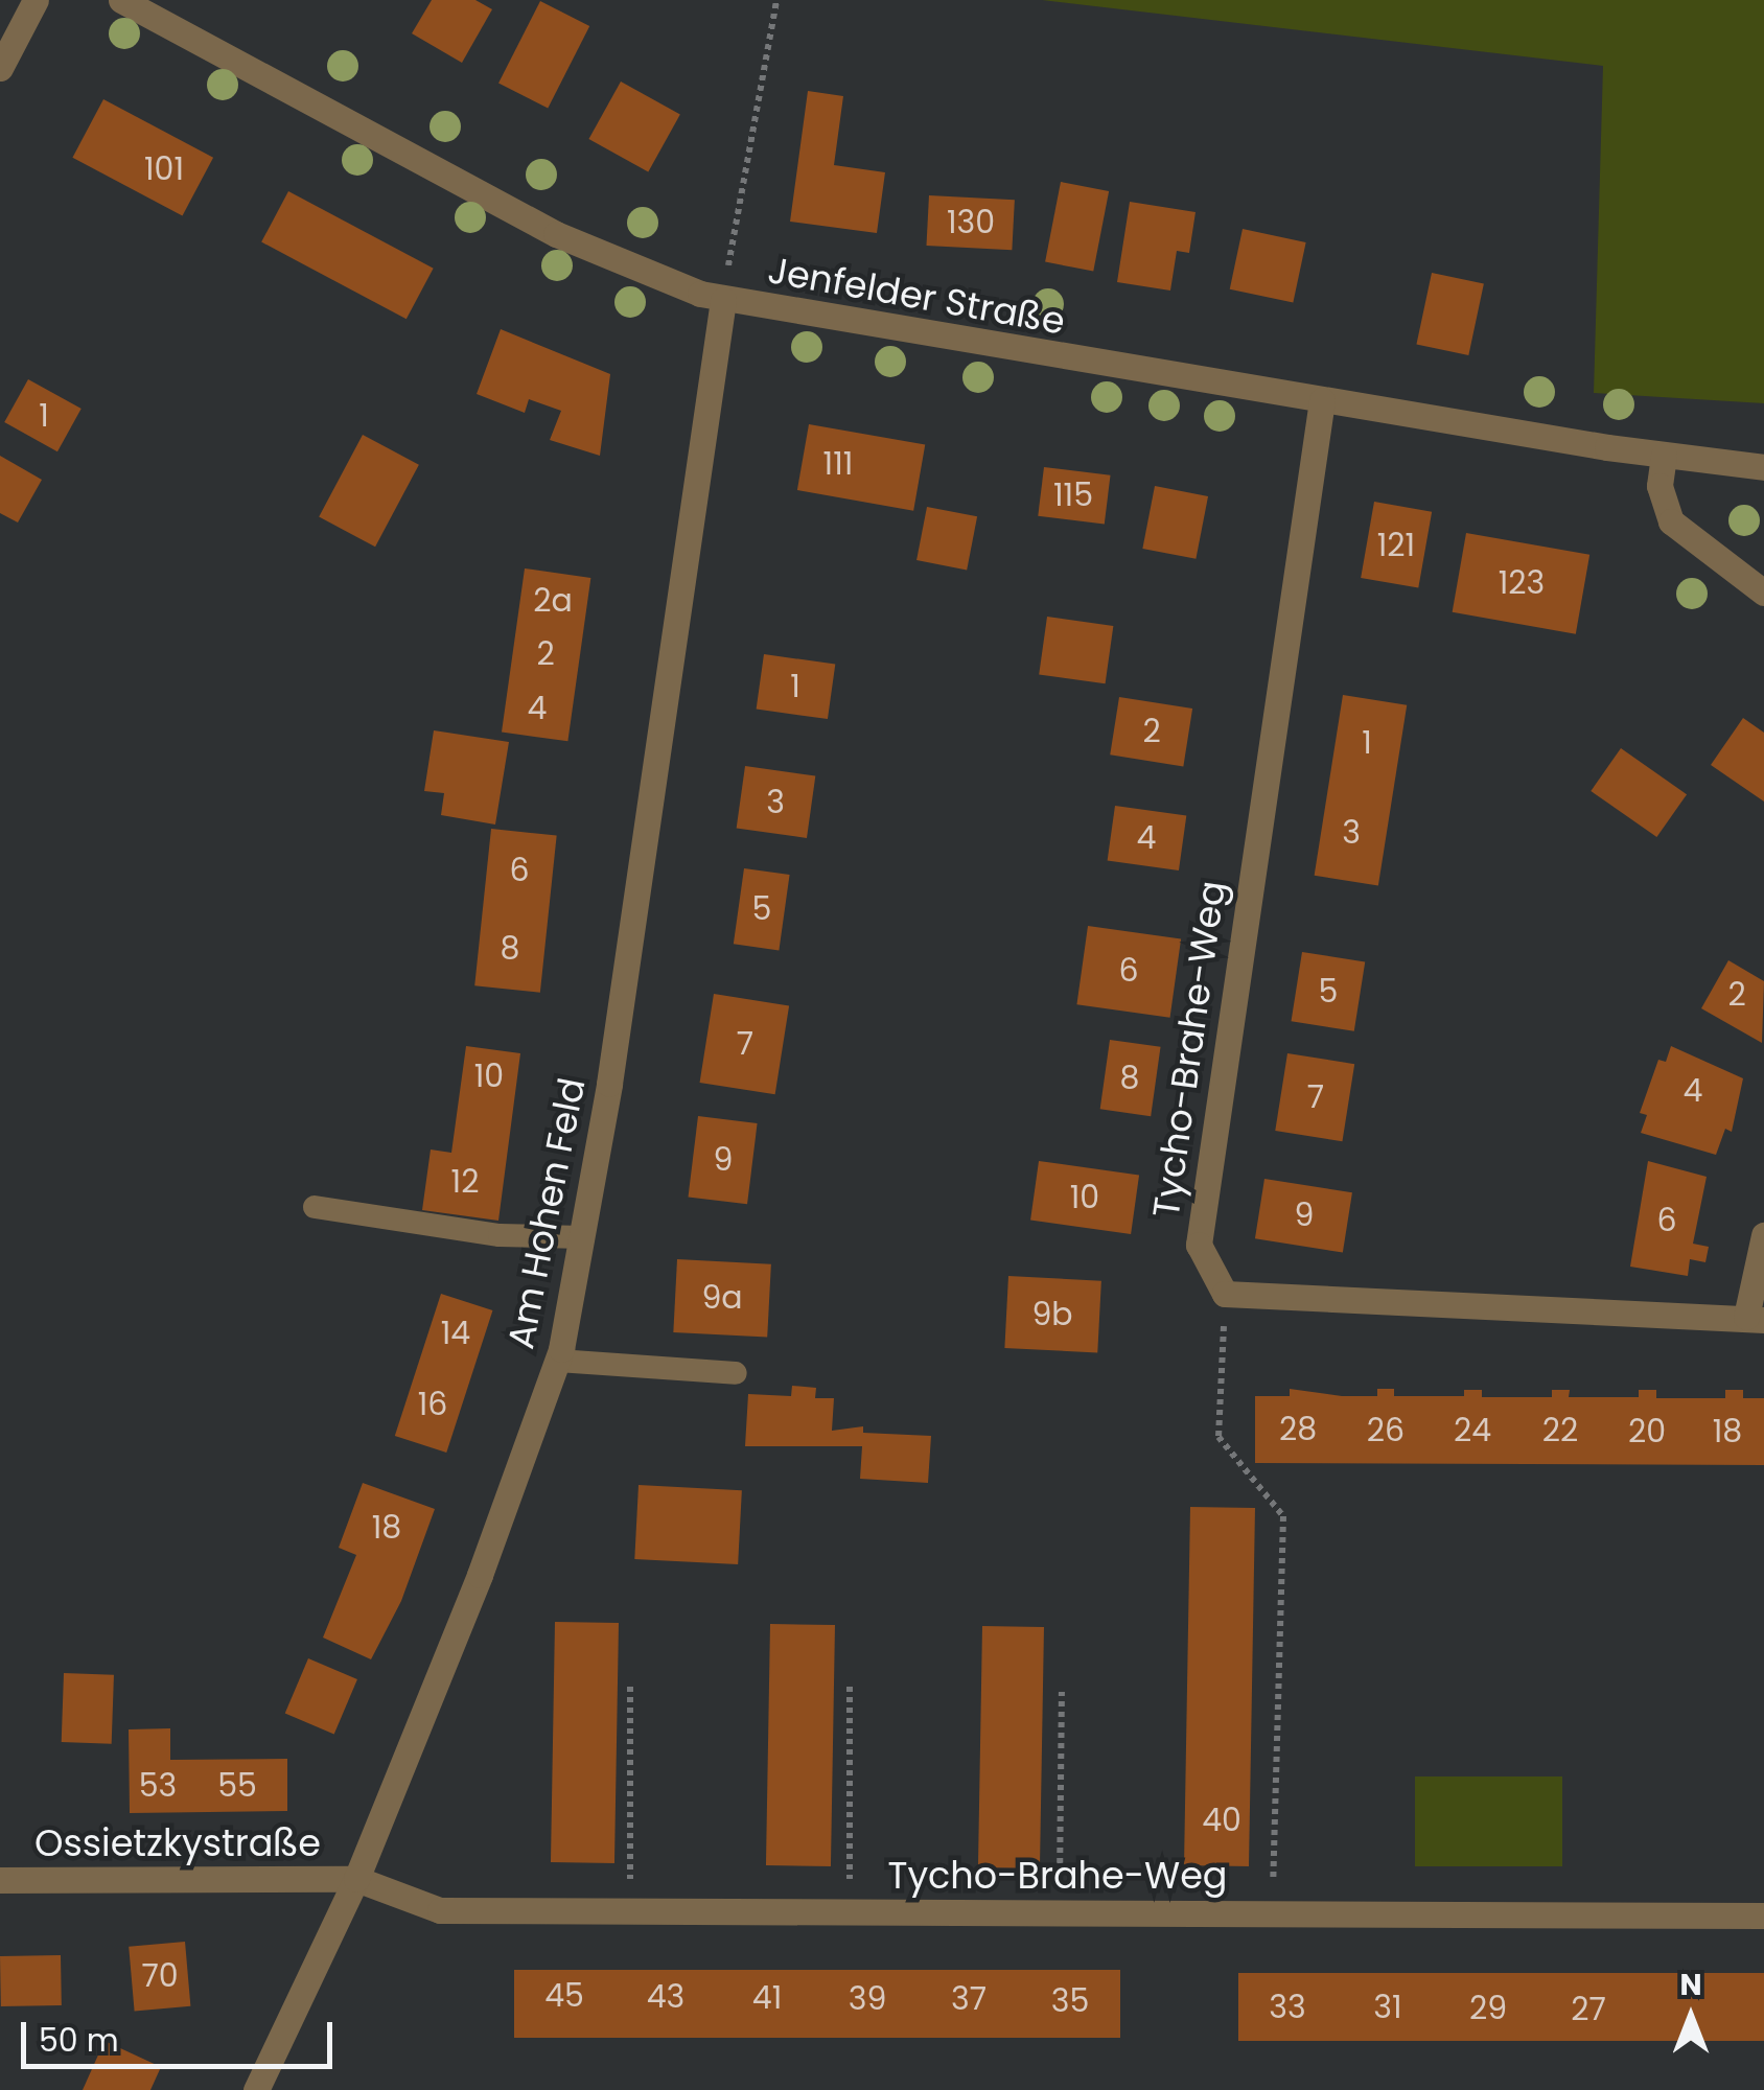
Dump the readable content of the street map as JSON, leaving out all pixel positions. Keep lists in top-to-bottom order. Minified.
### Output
{"streets":{"street":["Jenfelder Straße","Tycho-Brahe-Weg","Am Hohen Feld","Ossietzkystraße"]},"crossings":[["Jenfelder Straße","Tycho-Brahe-Weg"],["Jenfelder Straße","Am Hohen Feld"],["Tycho-Brahe-Weg","Am Hohen Feld"],["Tycho-Brahe-Weg","Ossietzkystraße"],["Am Hohen Feld","Ossietzkystraße"]],"house_numbers":["101","130","1","111","115","121","123","2a","2","1","4","2","1","3","3","4","6","5","8","6","5","2","7","10","8","4","7","9","12","10","9","6","9a","9b","14","16","28","26","24","22","20","18","18","53","55","40","70","45","43","41","39","37","35","33","31","29","27"],"scale_bar":"50 m","north":"top"}
